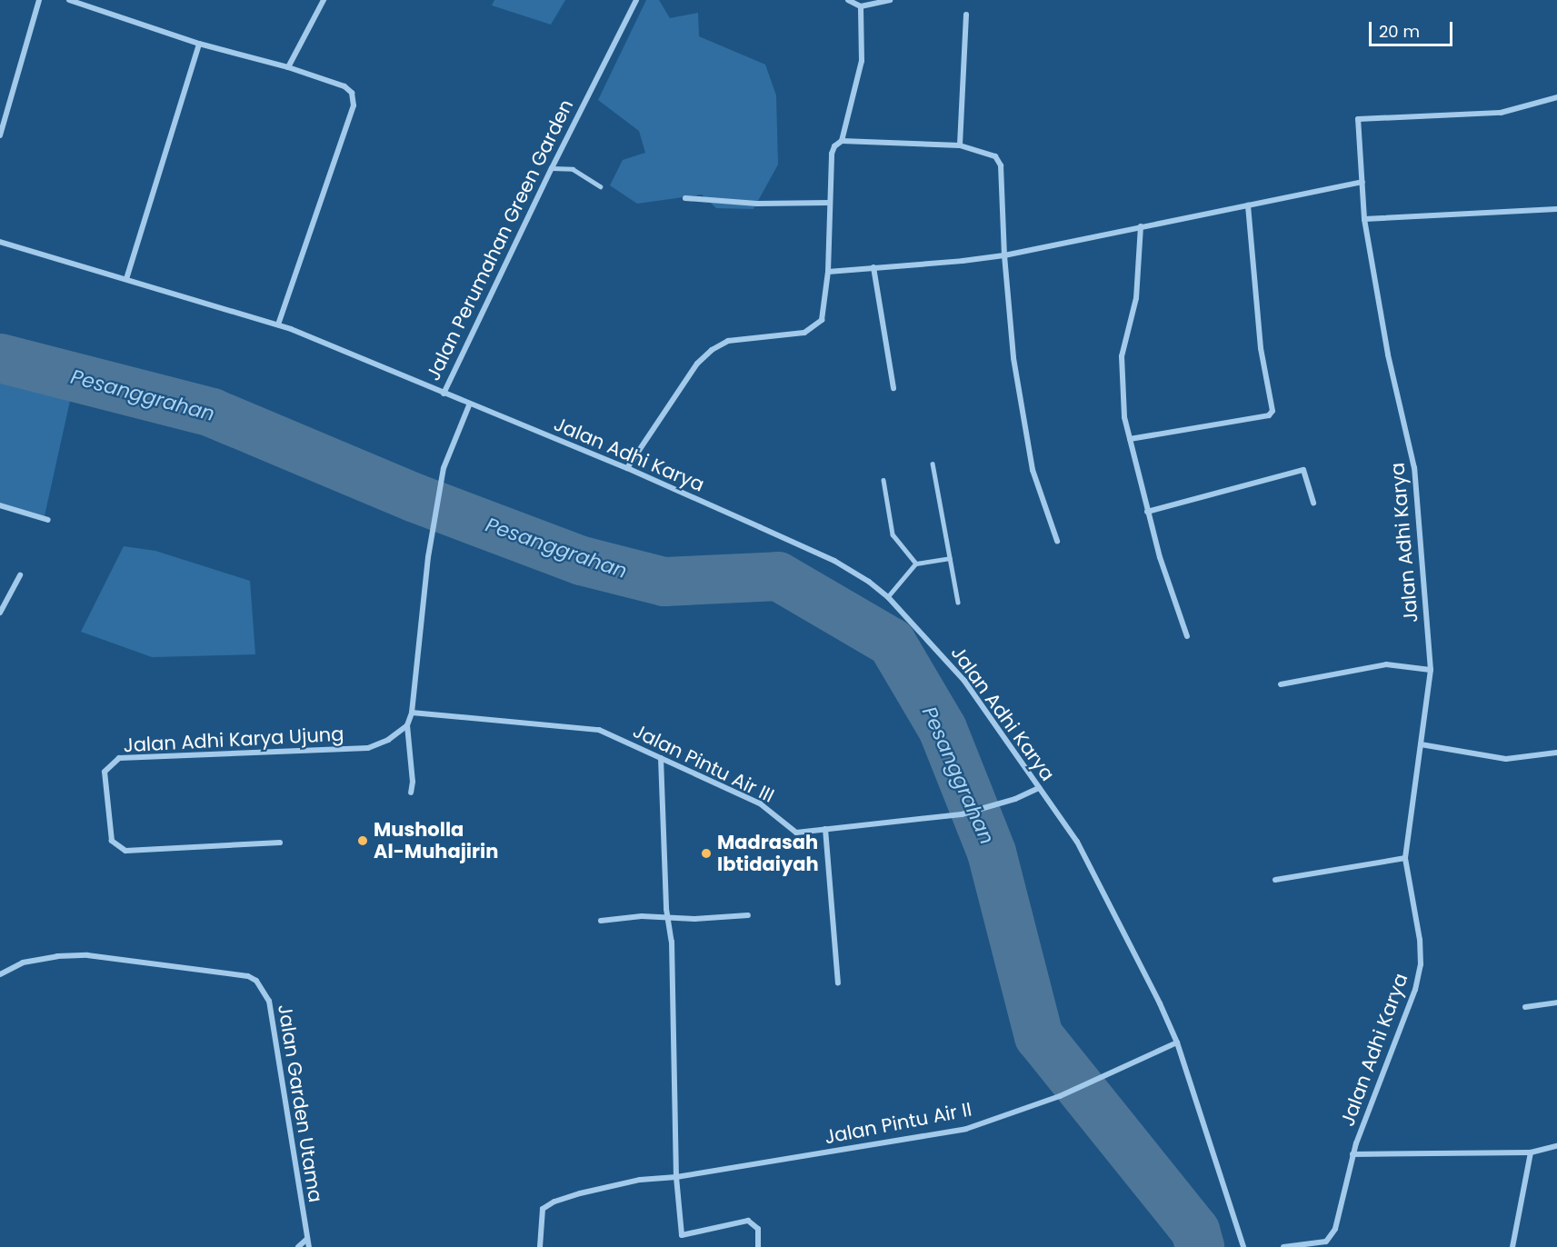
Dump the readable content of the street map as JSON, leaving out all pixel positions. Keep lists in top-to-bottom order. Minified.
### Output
{"streets":{"street":["Jalan Perumahan Green Garden","Jalan Adhi Karya","Jalan Adhi Karya Ujung","Jalan Pintu Air III","Jalan Garden Utama","Jalan Pintu Air II"]},"crossings":[["Jalan Perumahan Green Garden","Jalan Adhi Karya"],["Jalan Adhi Karya","Jalan Pintu Air III"],["Jalan Adhi Karya","Jalan Pintu Air II"]],"water":["Pesanggrahan"],"places":["Musholla Al-Muhajirin","Madrasah Ibtidaiyah"],"scale_bar":"20 m"}
